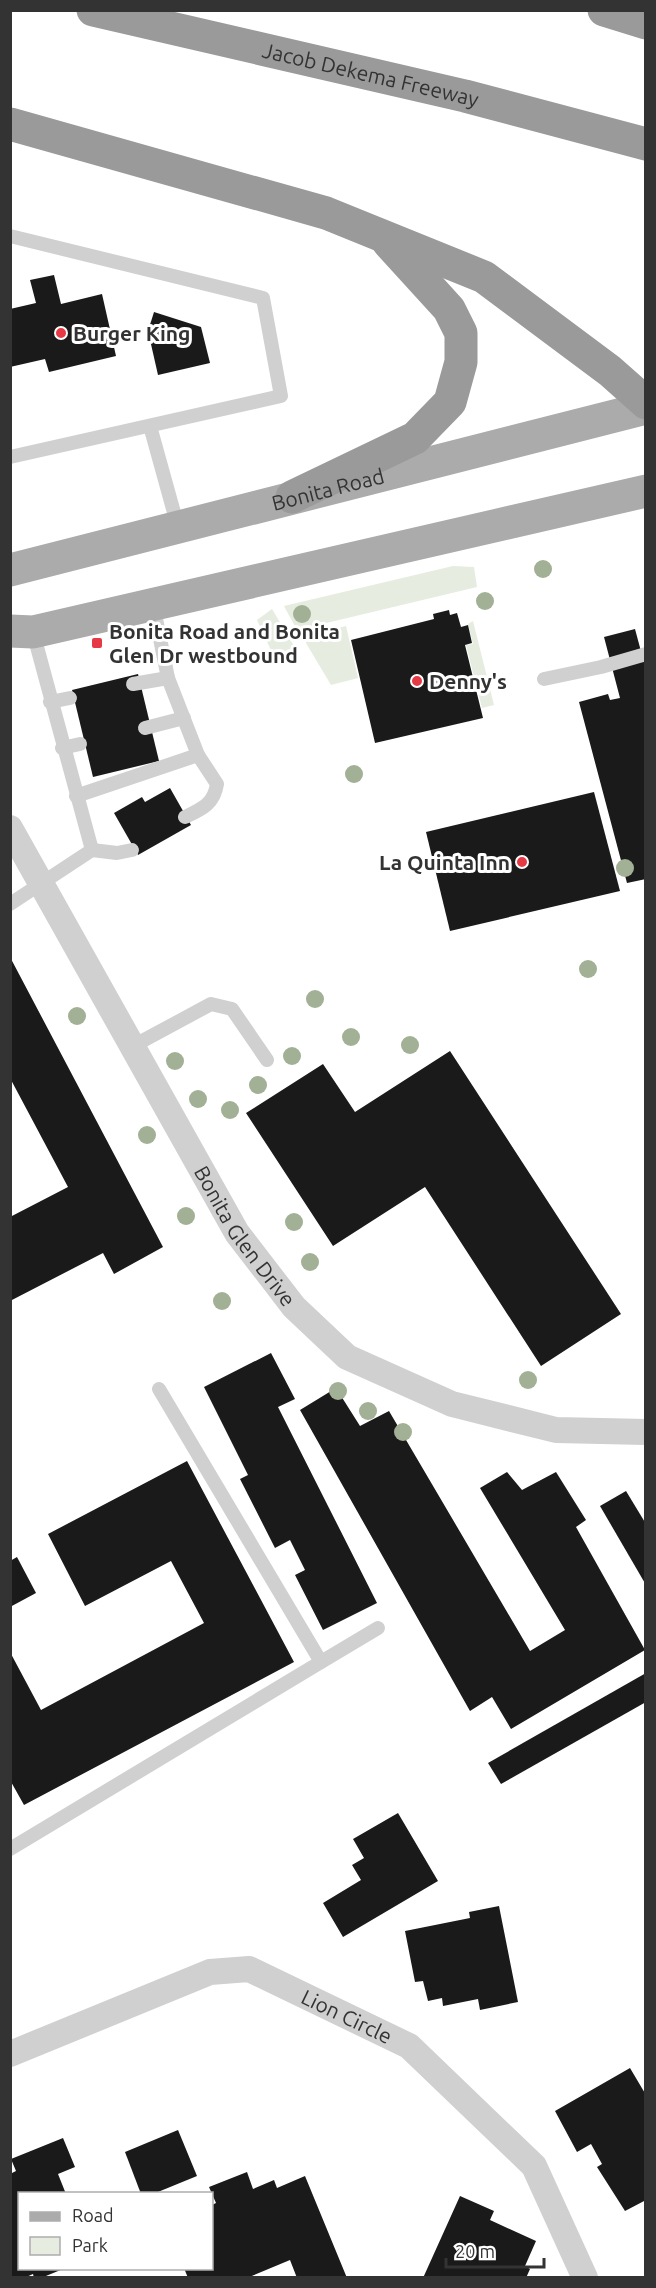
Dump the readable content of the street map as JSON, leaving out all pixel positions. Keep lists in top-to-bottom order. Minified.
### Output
{"streets":{"highway":["Jacob Dekema Freeway"],"main road":["Bonita Road"],"street":["Bonita Glen Drive","Lion Circle"]},"places":{"other":["Burger King","Denny's","La Quinta Inn"],"transit":["Bonita Road and Bonita Glen Dr westbound"]},"legend":["Road","Park"],"scale_bar":"20 m"}
